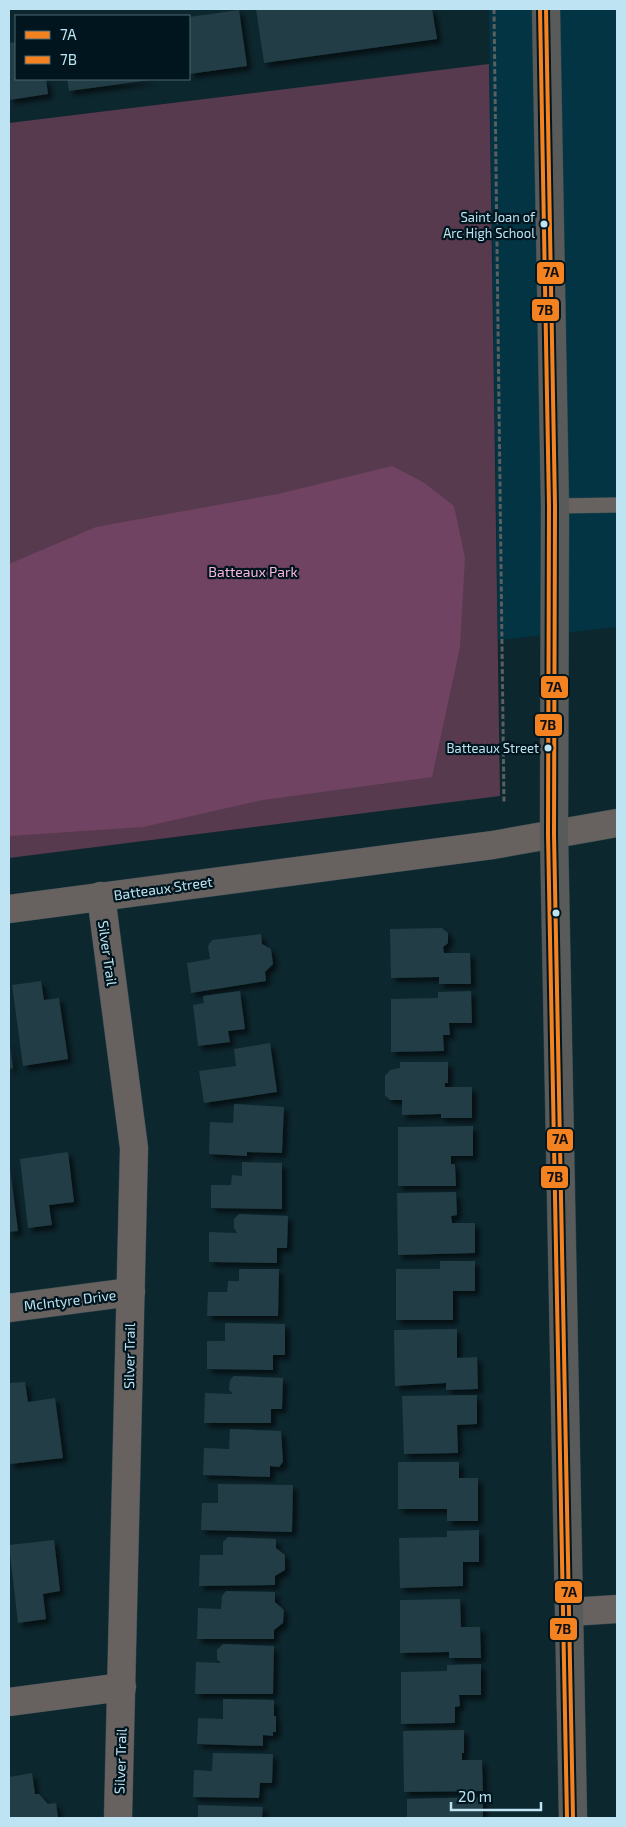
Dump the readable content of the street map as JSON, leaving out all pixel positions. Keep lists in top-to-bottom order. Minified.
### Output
{"streets":{"street":["Batteaux Street","Silver Trail","McIntyre Drive"]},"crossings":[["Batteaux Street","Silver Trail"],["Silver Trail","McIntyre Drive"]],"parks":["Batteaux Park"],"places":["Saint Joan of Arc High School","Batteaux Street"],"lines":["transit line 7A","transit line 7B"],"legend":["7A","7B"],"scale_bar":"20 m"}
